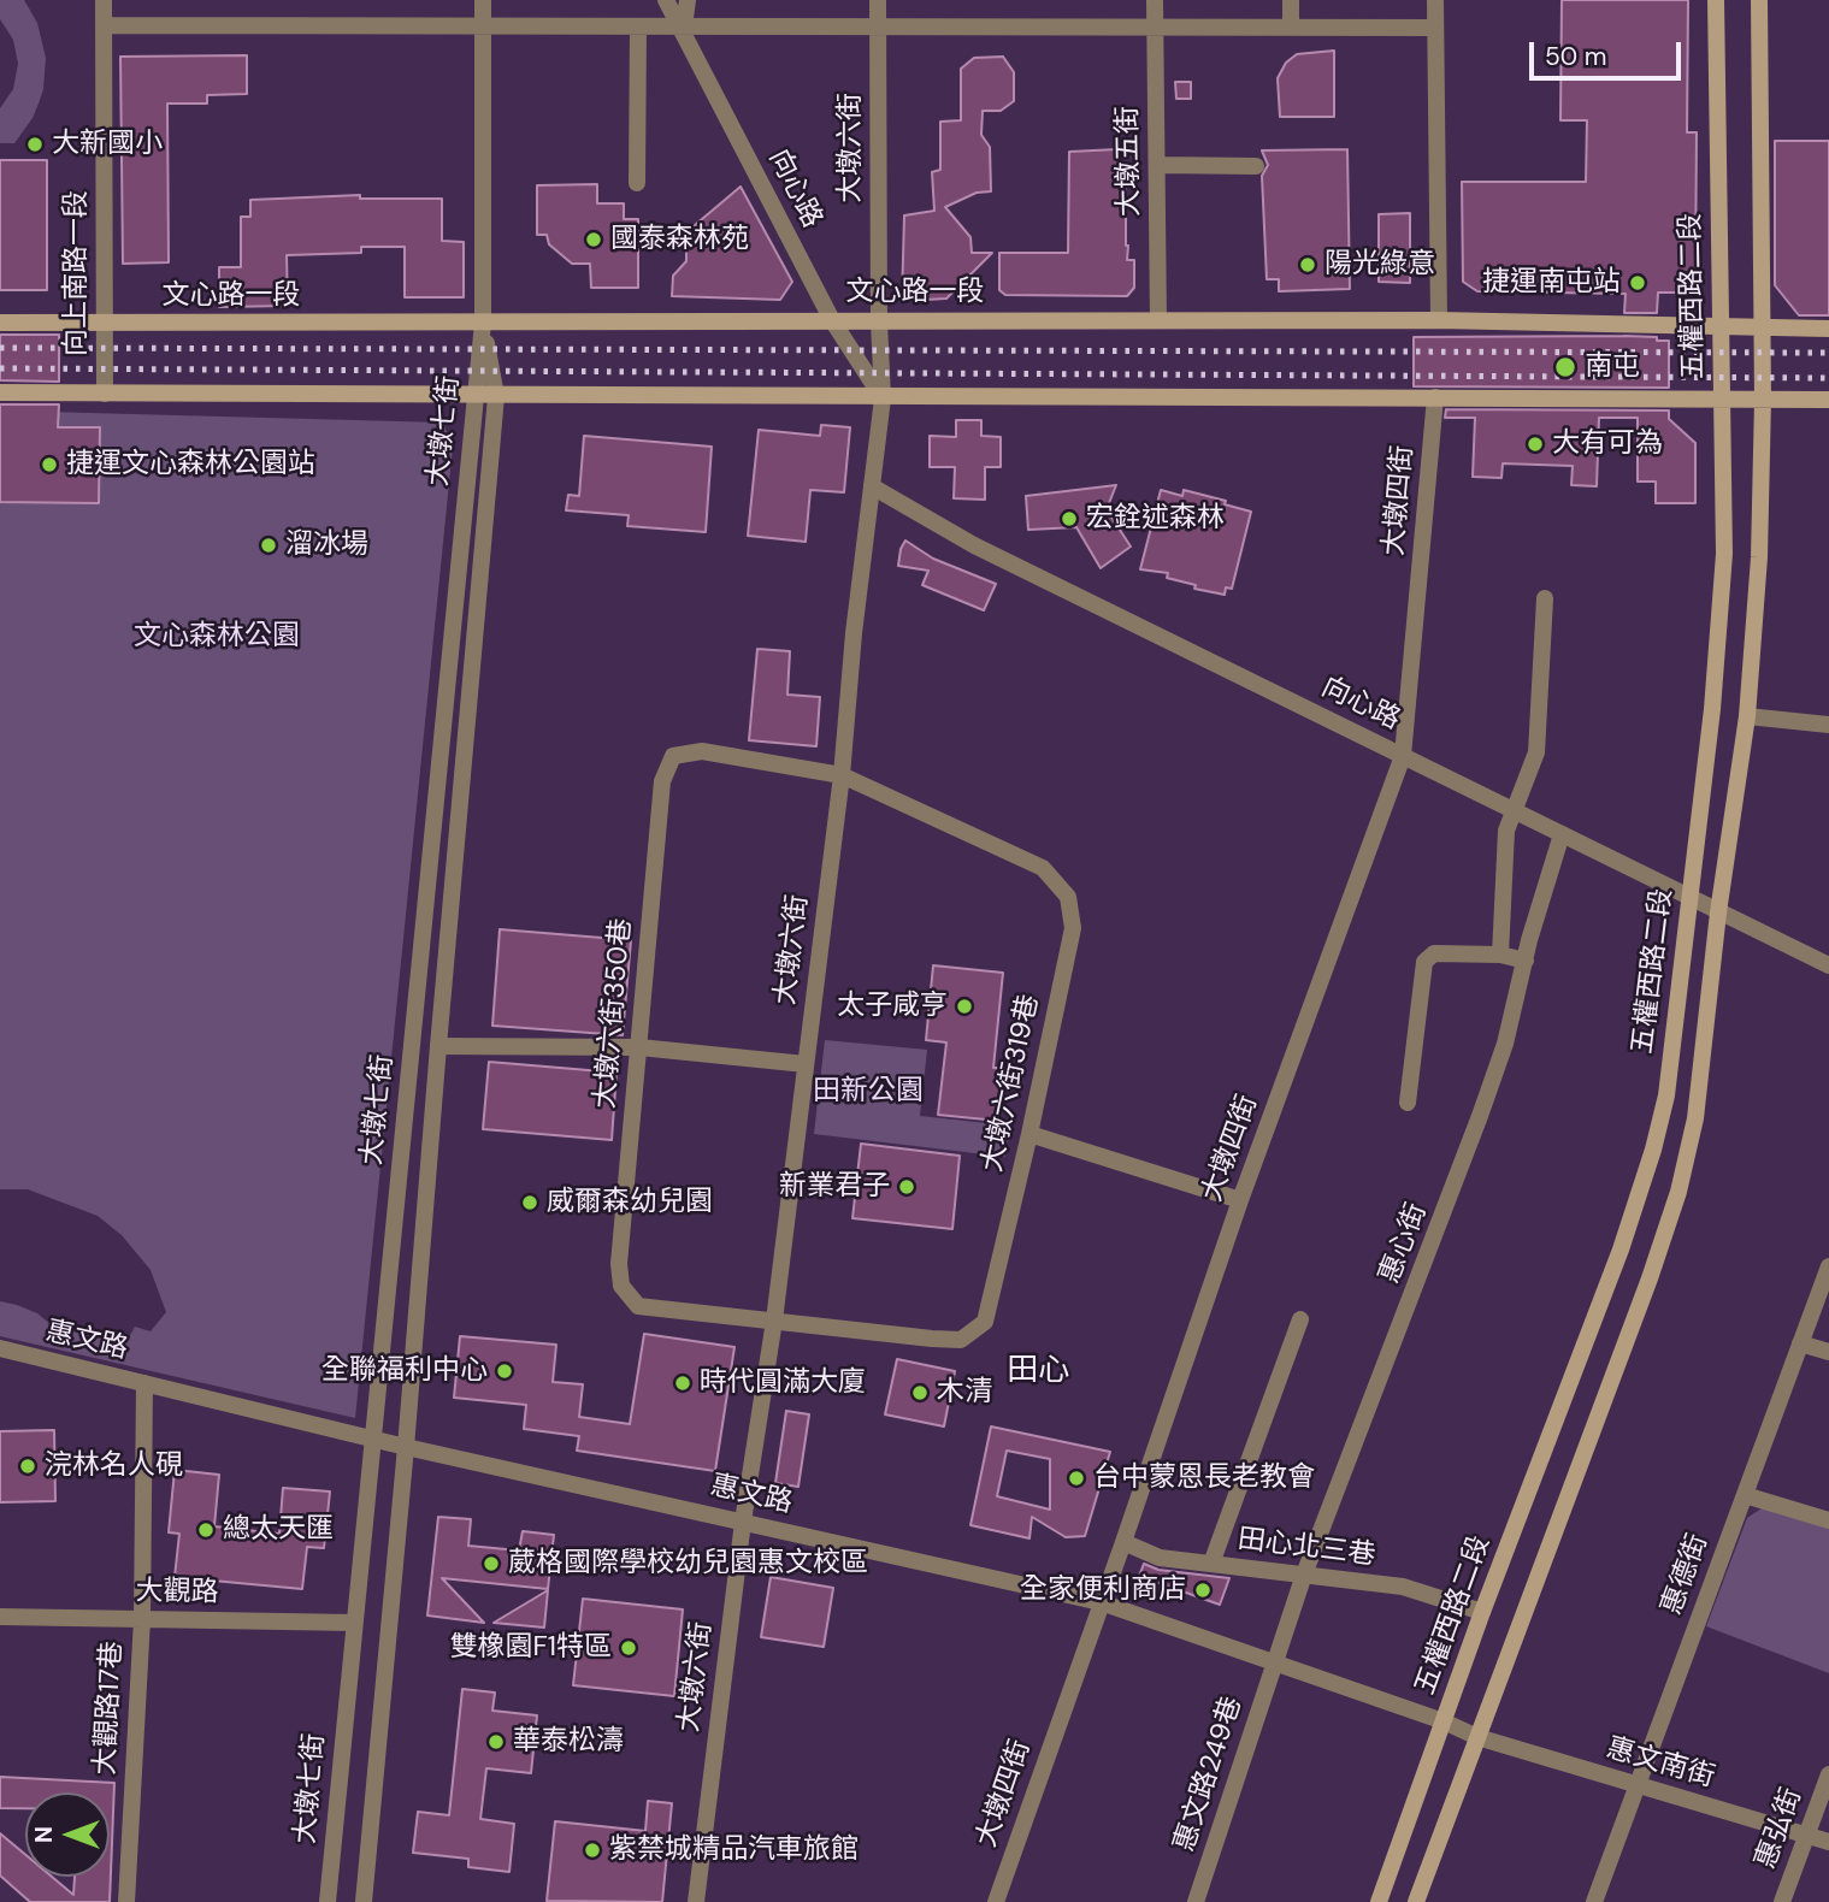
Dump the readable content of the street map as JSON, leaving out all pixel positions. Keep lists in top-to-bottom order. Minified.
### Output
{"streets":{"main road":["文心路一段","五權西路二段"],"street":["大墩六街","大墩五街","向心路","向上南路一段","大墩七街","大墩四街","大墩六街350巷","大墩六街319巷","惠心街","惠文路","田心北三巷","惠德街","大觀路","大觀路17巷","惠文南街","惠文路249巷","惠弘街"]},"crossings":[["大墩六街","向心路"],["大墩六街","文心路一段"],["大墩六街","大墩六街350巷"],["大墩六街","大墩六街319巷"],["大墩六街","惠文路"],["大墩五街","文心路一段"],["向心路","文心路一段"],["向心路","五權西路二段"],["向心路","大墩四街"],["向心路","惠心街"],["向上南路一段","文心路一段"],["文心路一段","五權西路二段"],["文心路一段","大墩七街"],["五權西路二段","惠文路"],["五權西路二段","田心北三巷"],["五權西路二段","惠文南街"],["大墩七街","惠文路"],["大墩七街","大觀路"],["大墩四街","惠文路"],["大墩四街","田心北三巷"],["大墩六街350巷","大墩六街319巷"],["惠心街","惠文路"],["惠心街","田心北三巷"],["惠心街","惠文路249巷"],["惠文路","大觀路17巷"],["惠文路","惠文南街"],["惠文路","惠文路249巷"],["惠德街","惠文南街"],["大觀路","大觀路17巷"],["惠文南街","惠弘街"]],"districts":["田心"],"parks":["文心森林公園","田新公園"],"places":["大新國小","國泰森林苑","陽光綠意","捷運南屯站","南屯","大有可為","捷運文心森林公園站","宏銓述森林","溜冰場","太子咸亨","新業君子","威爾森幼兒園","全聯福利中心","時代圓滿大廈","木清","浣林名人硯","台中蒙恩長老教會","總太天匯","葳格國際學校幼兒園惠文校區","全家便利商店","雙橡園F1特區","華泰松濤","紫禁城精品汽車旅館"],"scale_bar":"50 m","north":"left"}
